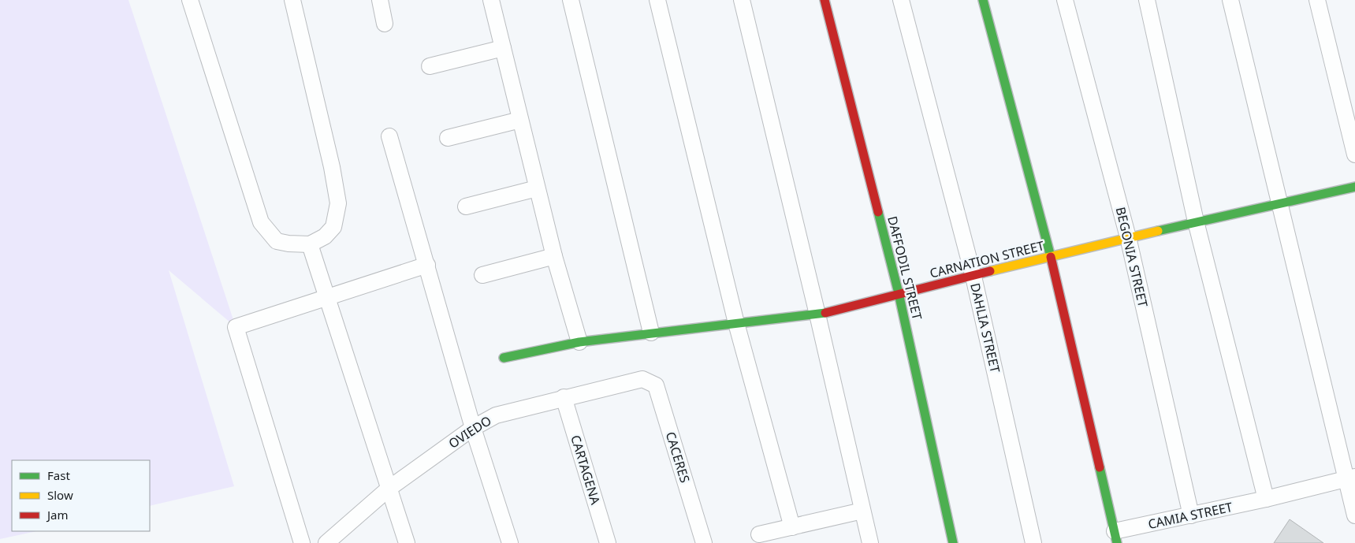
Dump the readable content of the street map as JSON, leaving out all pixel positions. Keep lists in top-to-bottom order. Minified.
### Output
{"streets":{"street":["BEGONIA STREET","CARNATION STREET","DAFFODIL STREET","DAHLIA STREET","OVIEDO","CACERES","CARTAGENA","CAMIA STREET"]},"crossings":[["BEGONIA STREET","CARNATION STREET"],["BEGONIA STREET","CAMIA STREET"],["CARNATION STREET","DAFFODIL STREET"],["CARNATION STREET","DAHLIA STREET"],["OVIEDO","CACERES"],["OVIEDO","CARTAGENA"]],"legend":["Fast","Slow","Jam"]}
